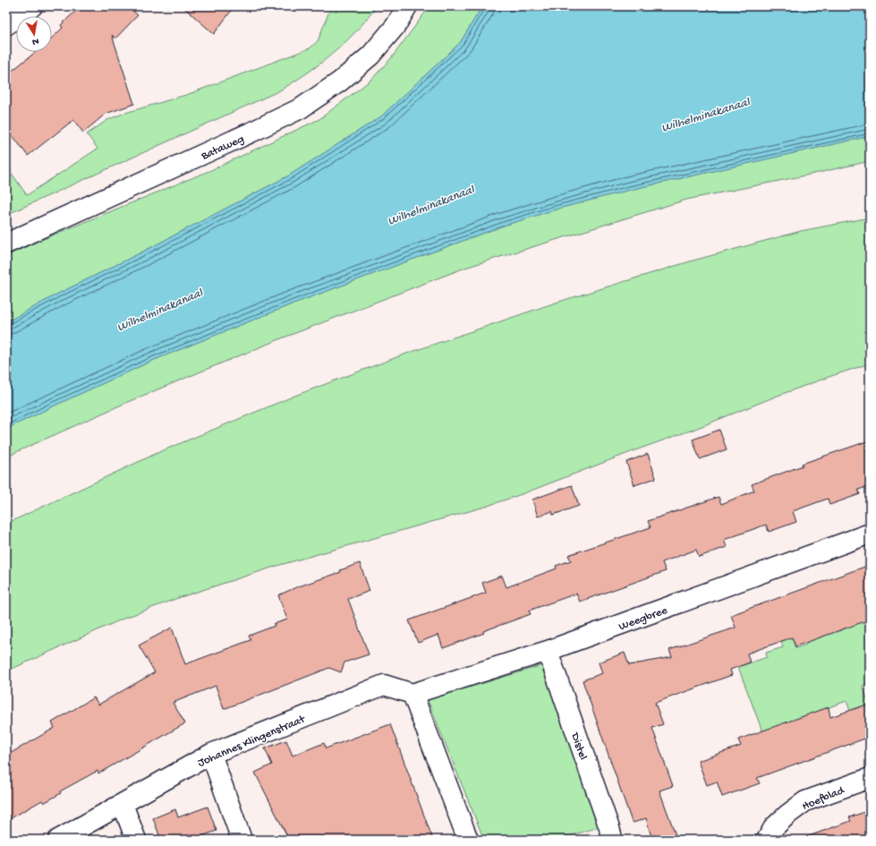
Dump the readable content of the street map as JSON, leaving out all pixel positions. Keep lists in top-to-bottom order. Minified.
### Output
{"streets":{"street":["Bataweg","Weegbree","Johannes Klingenstraat","Distel","Hoefblad"]},"crossings":[["Weegbree","Johannes Klingenstraat"],["Weegbree","Distel"]],"water":["Wilhelminakanaal"],"north":"bottom"}
